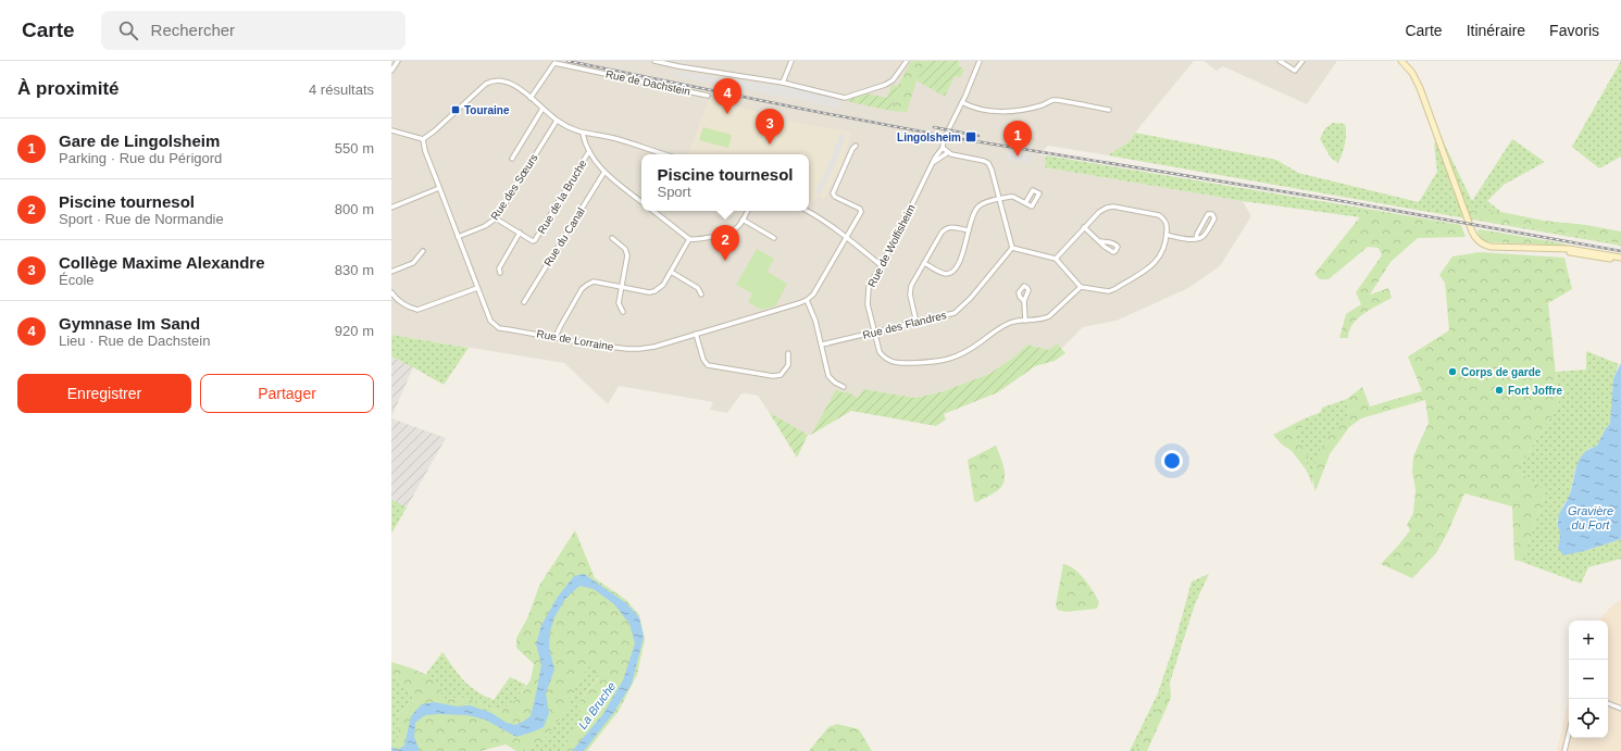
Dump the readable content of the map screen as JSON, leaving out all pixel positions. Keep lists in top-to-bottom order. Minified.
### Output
{"streets":{"street":["Rue de Dachstein","Rue des Sœurs","Rue de la Bruche","Rue du Canal","Rue de Wolfisheim","Rue des Flandres","Rue de Lorraine"]},"crossings":[["Rue des Sœurs","Rue de Lorraine"],["Rue de Wolfisheim","Rue des Flandres"]],"water":["Gravière du Fort","La Bruche"],"places":{"transit":["Touraine","Lingolsheim"],"other":["Corps de garde","Fort Joffre"]},"page":{"header":"Carte","search":"Rechercher","nav":["Carte","Itinéraire","Favoris"],"heading":["À proximité","4 résultats"],"pins":["4","3","1","2"],"list":[{"mark":"1","name":"Gare de Lingolsheim","note":"Parking · Rue du Périgord","value":"550 m"},{"mark":"2","name":"Piscine tournesol","note":"Sport · Rue de Normandie","value":"800 m"},{"mark":"3","name":"Collège Maxime Alexandre","note":"École","value":"830 m"},{"mark":"4","name":"Gymnase Im Sand","note":"Lieu · Rue de Dachstein","value":"920 m"}],"popup":["Piscine tournesol","Sport"],"buttons":["Enregistrer","Partager"],"map_buttons":["+","−"]}}
